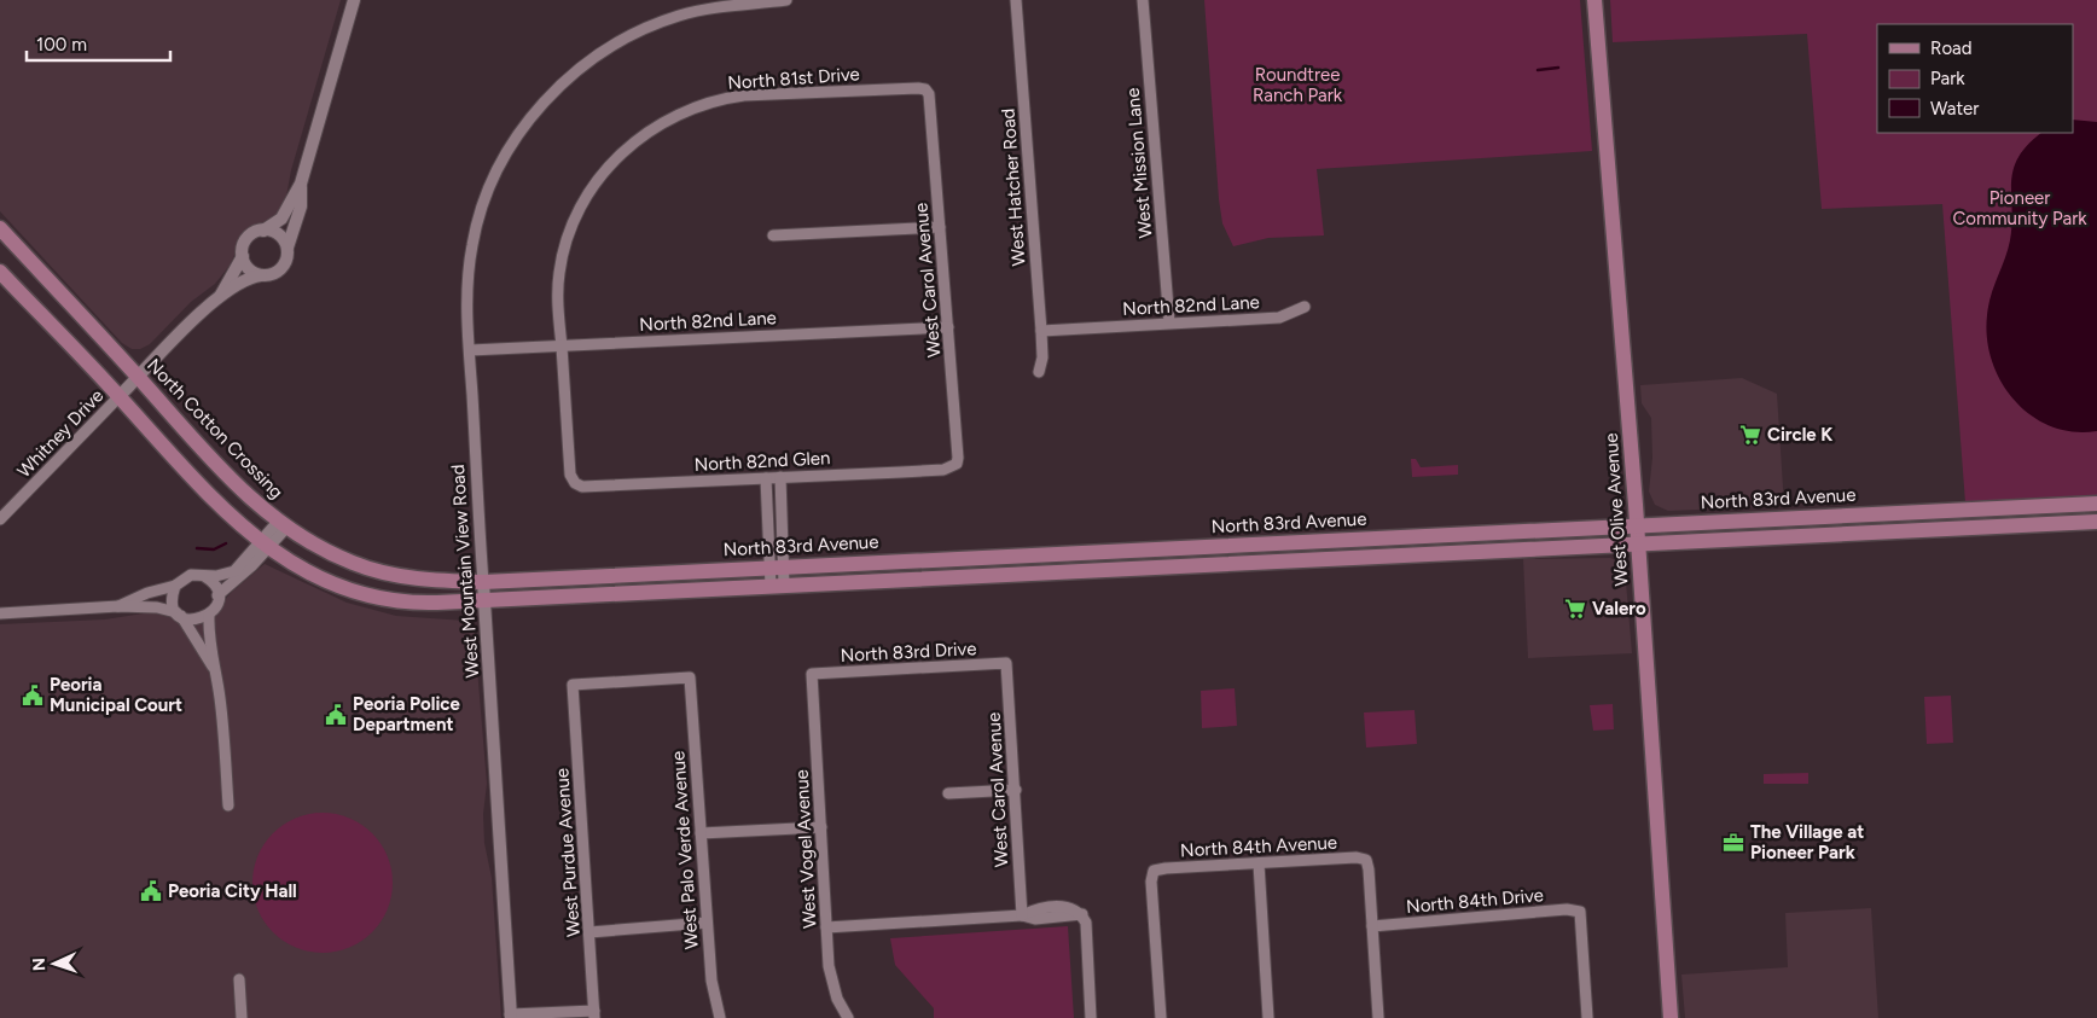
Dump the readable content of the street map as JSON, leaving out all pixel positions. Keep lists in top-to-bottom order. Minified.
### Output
{"streets":{"main road":["North Cotton Crossing","North 83rd Avenue","West Olive Avenue"],"street":["North 81st Drive","West Mission Lane","West Hatcher Road","West Carol Avenue","North 82nd Lane","Whitney Drive","North 82nd Glen","West Mountain View Road","North 83rd Drive","North 84th Avenue","West Vogel Avenue","West Palo Verde Avenue","West Purdue Avenue","North 84th Drive"]},"crossings":[["North 81st Drive","West Carol Avenue"],["North 81st Drive","North 82nd Lane"],["North 81st Drive","North 82nd Glen"],["West Mission Lane","North 82nd Lane"],["West Hatcher Road","North 82nd Lane"],["West Carol Avenue","North 82nd Lane"],["West Carol Avenue","North 82nd Glen"],["West Carol Avenue","North 83rd Drive"],["North 82nd Lane","North 82nd Glen"],["North 82nd Lane","West Mountain View Road"],["North Cotton Crossing","North 83rd Avenue"],["North Cotton Crossing","West Mountain View Road"],["North 83rd Avenue","West Olive Avenue"],["North 83rd Avenue","West Mountain View Road"],["North 83rd Drive","West Vogel Avenue"],["North 84th Avenue","North 84th Drive"],["West Palo Verde Avenue","West Purdue Avenue"]],"parks":["Roundtree Ranch Park","Pioneer Community Park"],"places":{"supermarket":["Circle K","Valero"],"public building":["Peoria Municipal Court","Peoria Police Department","Peoria City Hall"],"office":["The Village at Pioneer Park"]},"legend":["Road","Park","Water"],"scale_bar":"100 m","north":"left"}
